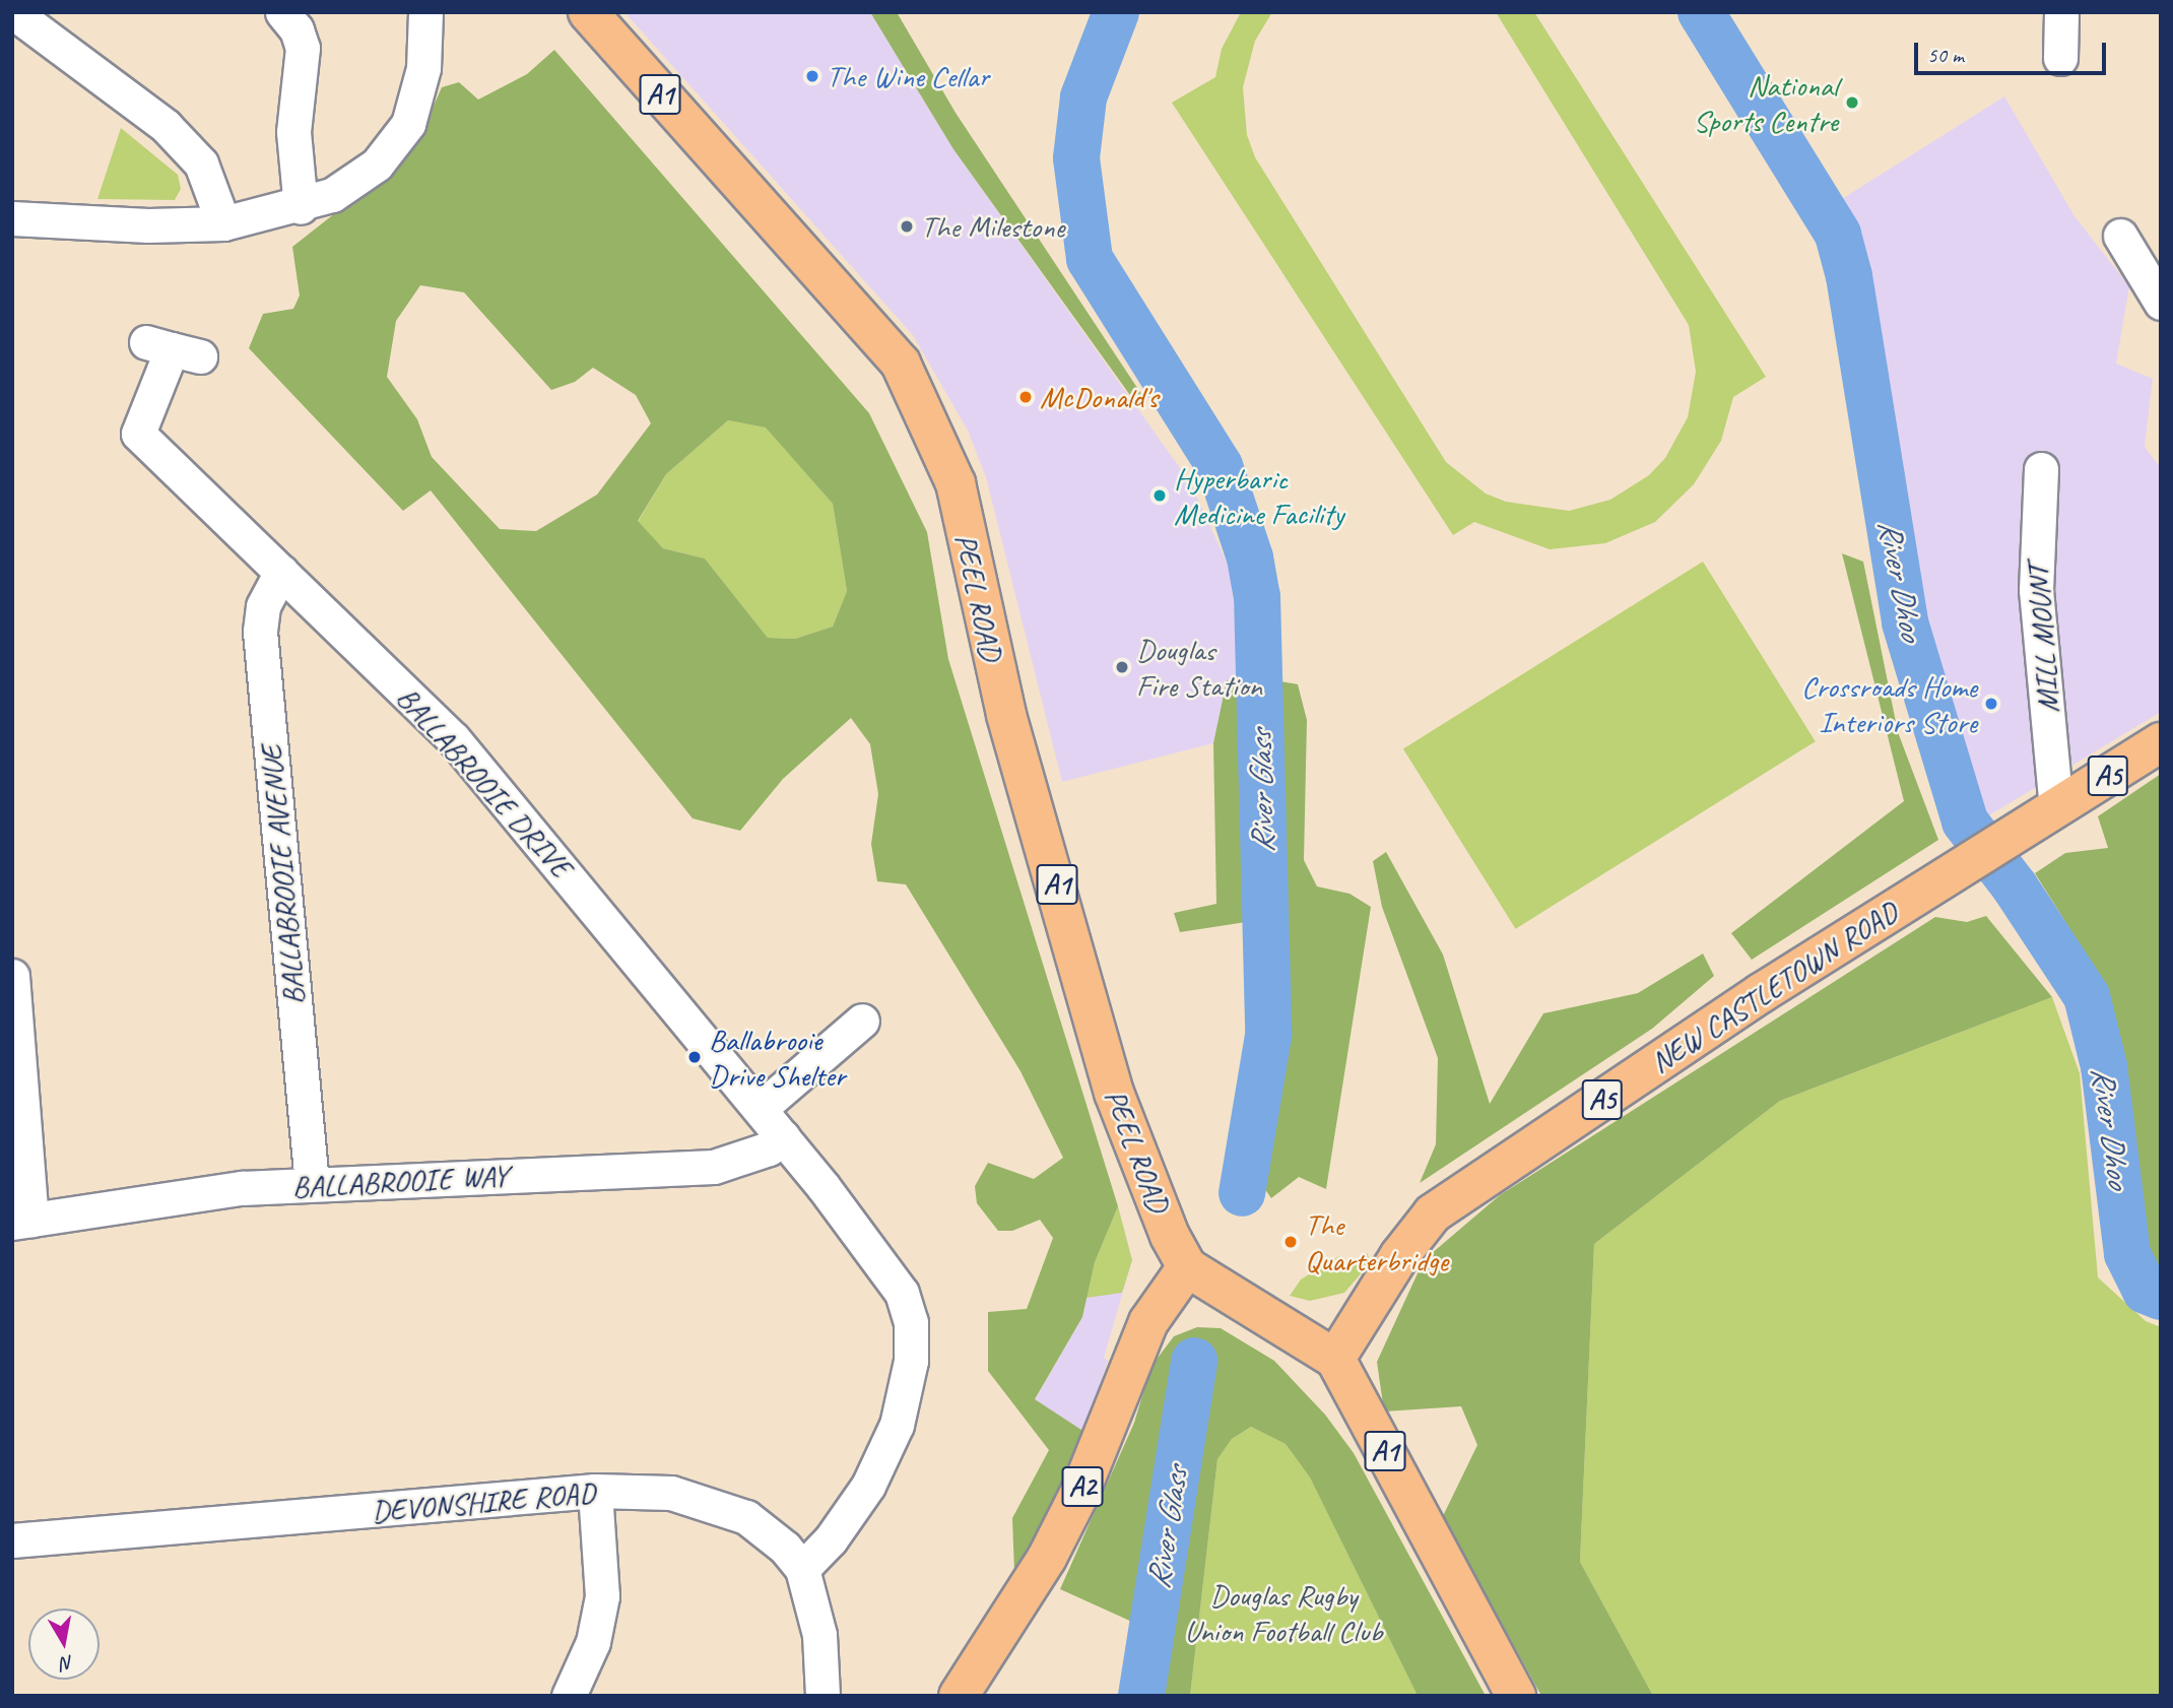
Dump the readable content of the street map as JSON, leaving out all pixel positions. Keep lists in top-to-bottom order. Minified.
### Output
{"streets":{"highway":["A1","PEEL ROAD","A5","NEW CASTLETOWN ROAD","A2"],"street":["MILL MOUNT","BALLABROOIE DRIVE","BALLABROOIE AVENUE","BALLABROOIE WAY","DEVONSHIRE ROAD"]},"crossings":[["A1","PEEL ROAD"],["A1","NEW CASTLETOWN ROAD"],["A1","A2"],["PEEL ROAD","A2"],["MILL MOUNT","NEW CASTLETOWN ROAD"],["BALLABROOIE DRIVE","BALLABROOIE AVENUE"],["BALLABROOIE DRIVE","BALLABROOIE WAY"],["BALLABROOIE DRIVE","DEVONSHIRE ROAD"],["BALLABROOIE AVENUE","BALLABROOIE WAY"]],"water":["River Dhoo","River Glass"],"parks":["Douglas Rugby Union Football Club"],"places":["The Wine Cellar","National Sports Centre","The Milestone","McDonald's","Hyperbaric Medicine Facility","Douglas Fire Station","Crossroads Home Interiors Store","Ballabrooie Drive Shelter","The Quarterbridge"],"scale_bar":"50 m","north":"bottom"}
